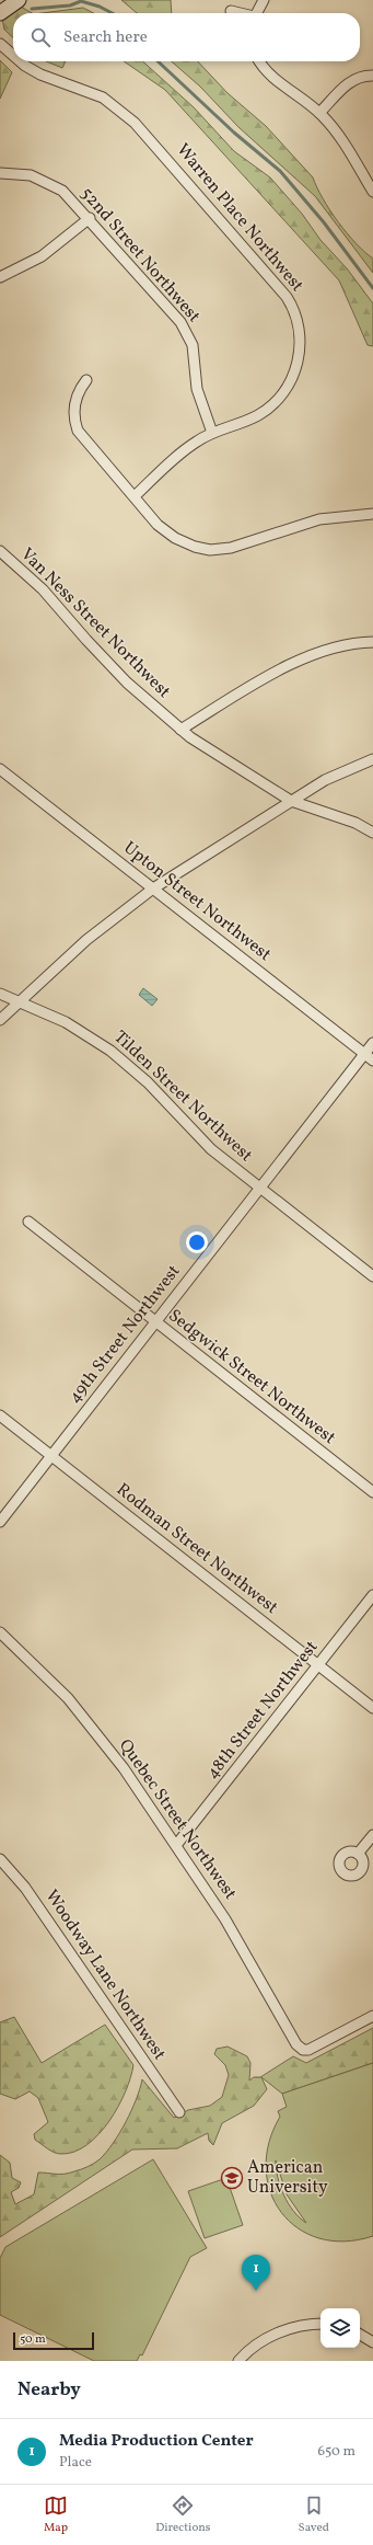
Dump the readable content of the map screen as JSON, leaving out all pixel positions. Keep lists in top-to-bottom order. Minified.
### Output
{"streets":{"street":["Warren Place Northwest","52nd Street Northwest","Van Ness Street Northwest","Upton Street Northwest","Tilden Street Northwest","49th Street Northwest","Sedgwick Street Northwest","Rodman Street Northwest","48th Street Northwest","Quebec Street Northwest","Woodway Lane Northwest"]},"crossings":[["Warren Place Northwest","52nd Street Northwest"],["Upton Street Northwest","49th Street Northwest"],["Tilden Street Northwest","49th Street Northwest"],["49th Street Northwest","Sedgwick Street Northwest"],["49th Street Northwest","Rodman Street Northwest"],["Rodman Street Northwest","48th Street Northwest"],["48th Street Northwest","Quebec Street Northwest"]],"places":{"school or university":["American University"]},"scale_bar":"50 m","page":{"search":"Search here","pins":"1","scale":"50 m","heading":"Nearby","list":[{"mark":"1","name":"Media Production Center","note":"Place","value":"650 m"}],"nav":["Map","Directions","Saved"]}}
